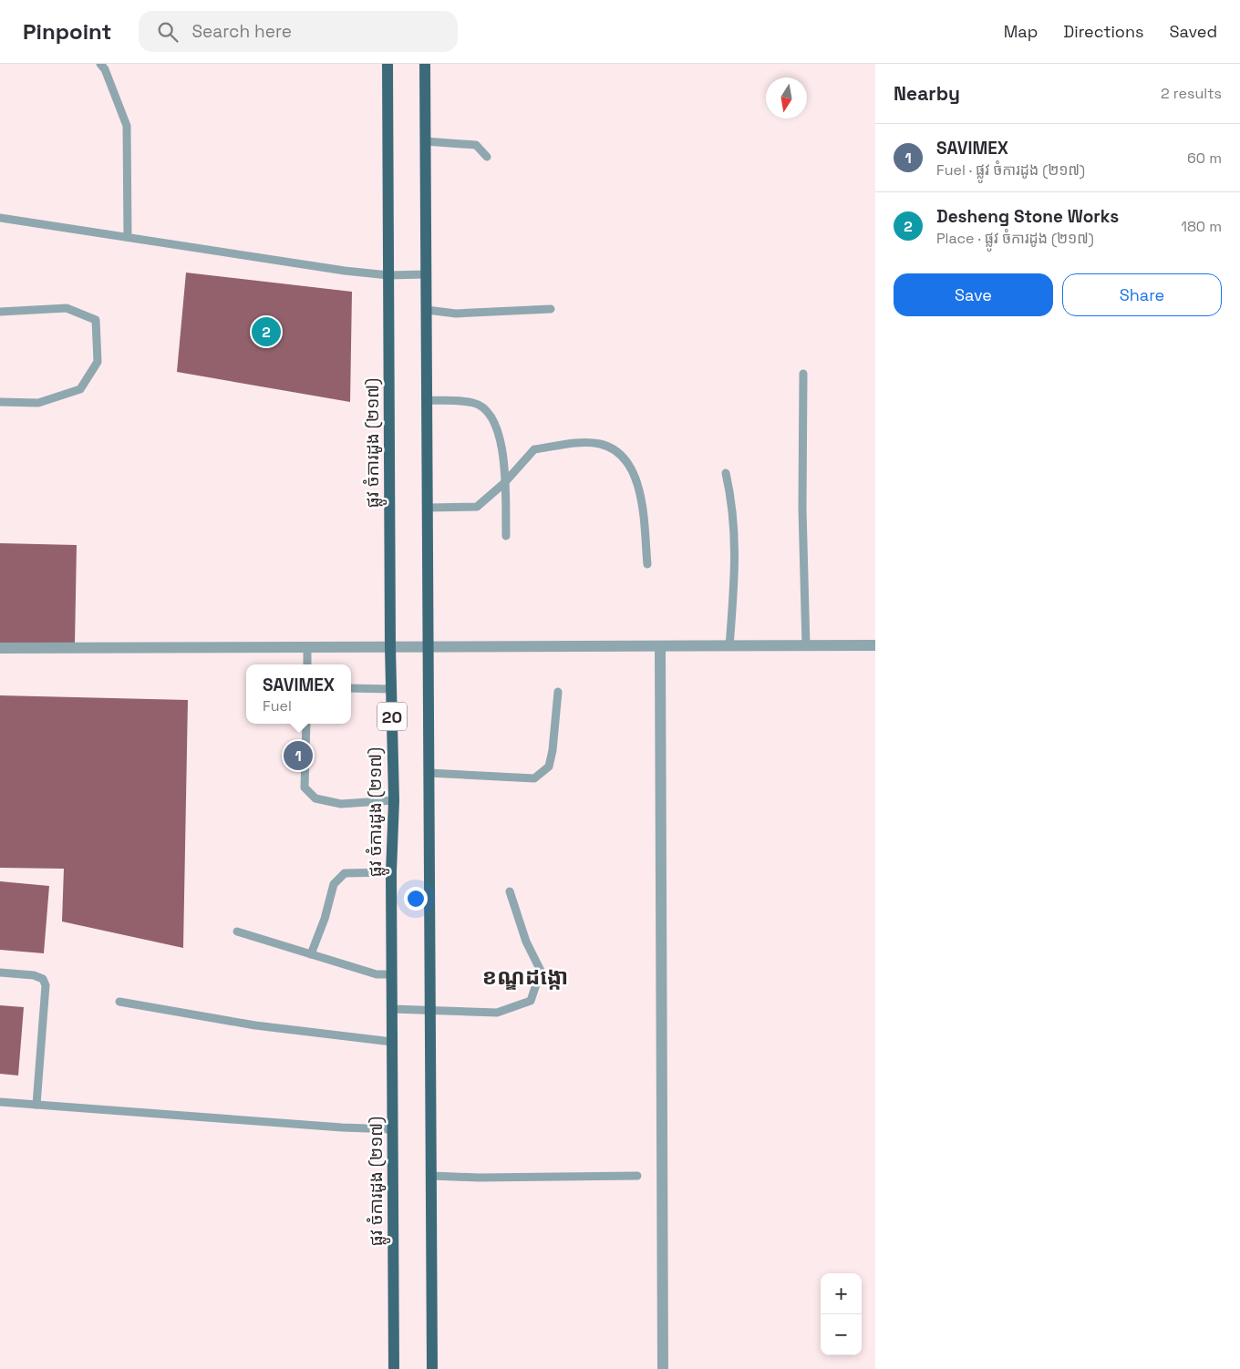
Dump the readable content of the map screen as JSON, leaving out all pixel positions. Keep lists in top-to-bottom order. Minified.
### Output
{"streets":{"main road":["ផ្លូវ ចំការដូង (២១៧)","20"]},"districts":["ខណ្ឌដង្កោ"],"north":"bottom","page":{"header":"Pinpoint","search":"Search here","nav":["Map","Directions","Saved"],"heading":["Nearby","2 results"],"list":[{"mark":"1","name":"SAVIMEX","note":"Fuel · ផ្លូវ ចំការដូង (២១៧)","value":"60 m"},{"mark":"2","name":"Desheng Stone Works","note":"Place · ផ្លូវ ចំការដូង (២១៧)","value":"180 m"}],"buttons":["Save","Share"],"pins":["2","1"],"popup":["SAVIMEX","Fuel"],"map_buttons":["+","−"]}}
